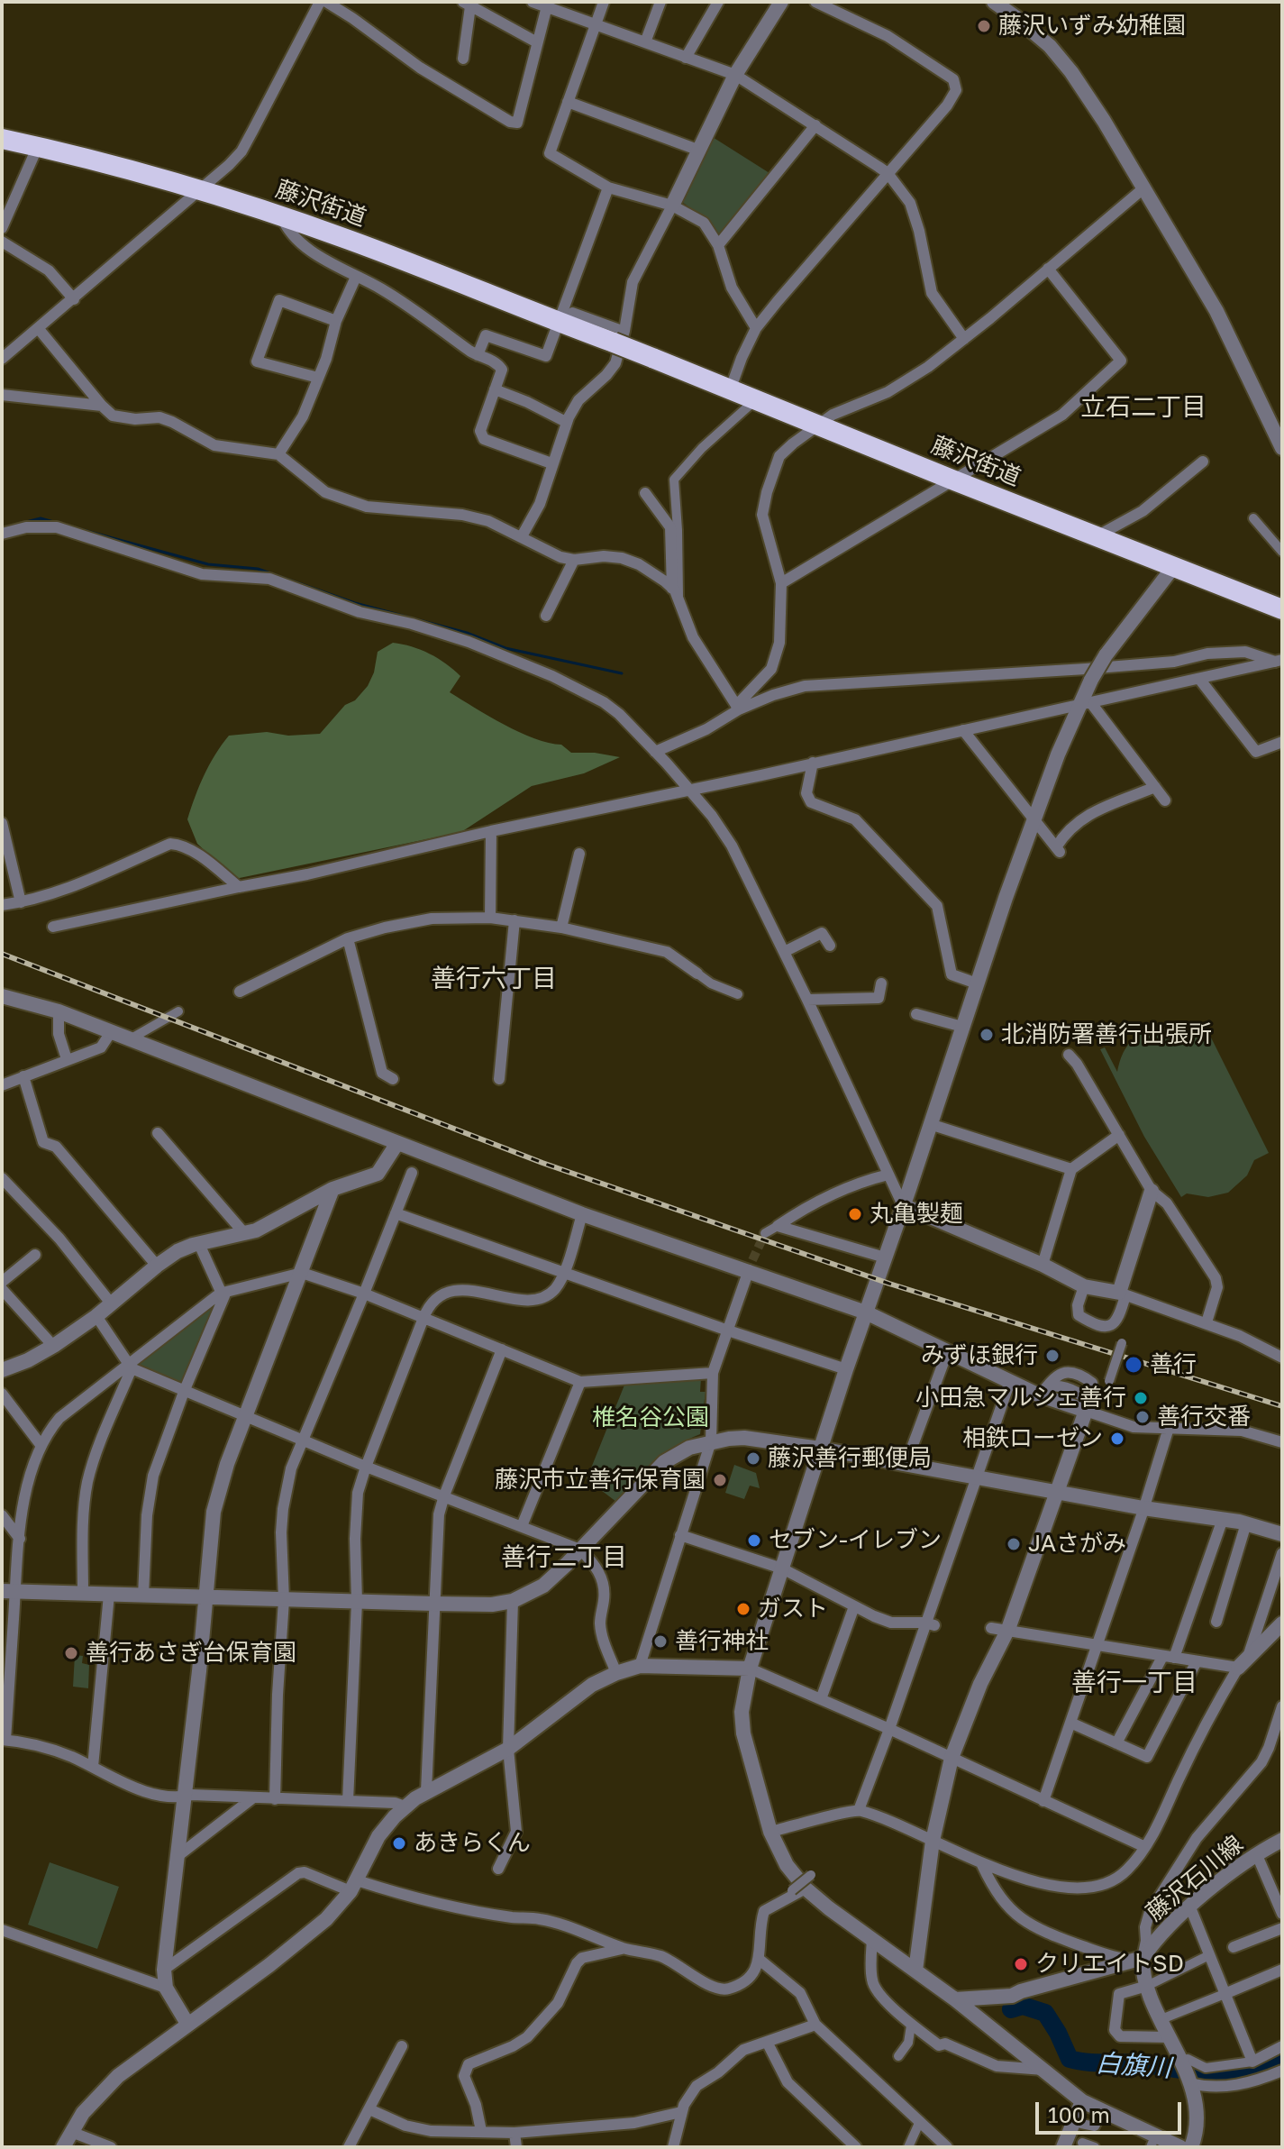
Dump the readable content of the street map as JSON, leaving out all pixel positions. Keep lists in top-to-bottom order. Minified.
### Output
{"streets":{"highway":["藤沢街道"],"street":["藤沢石川線"]},"districts":["立石二丁目","善行六丁目","善行二丁目","善行一丁目"],"water":["白旗川"],"parks":["椎名谷公園"],"places":["藤沢いずみ幼稚園","北消防署善行出張所","丸亀製麺","みずほ銀行","善行","小田急マルシェ善行","善行交番","相鉄ローゼン","藤沢善行郵便局","藤沢市立善行保育園","セブン-イレブン","JAさがみ","ガスト","善行神社","善行あさぎ台保育園","あきらくん","クリエイトSD"],"scale_bar":"100 m"}
